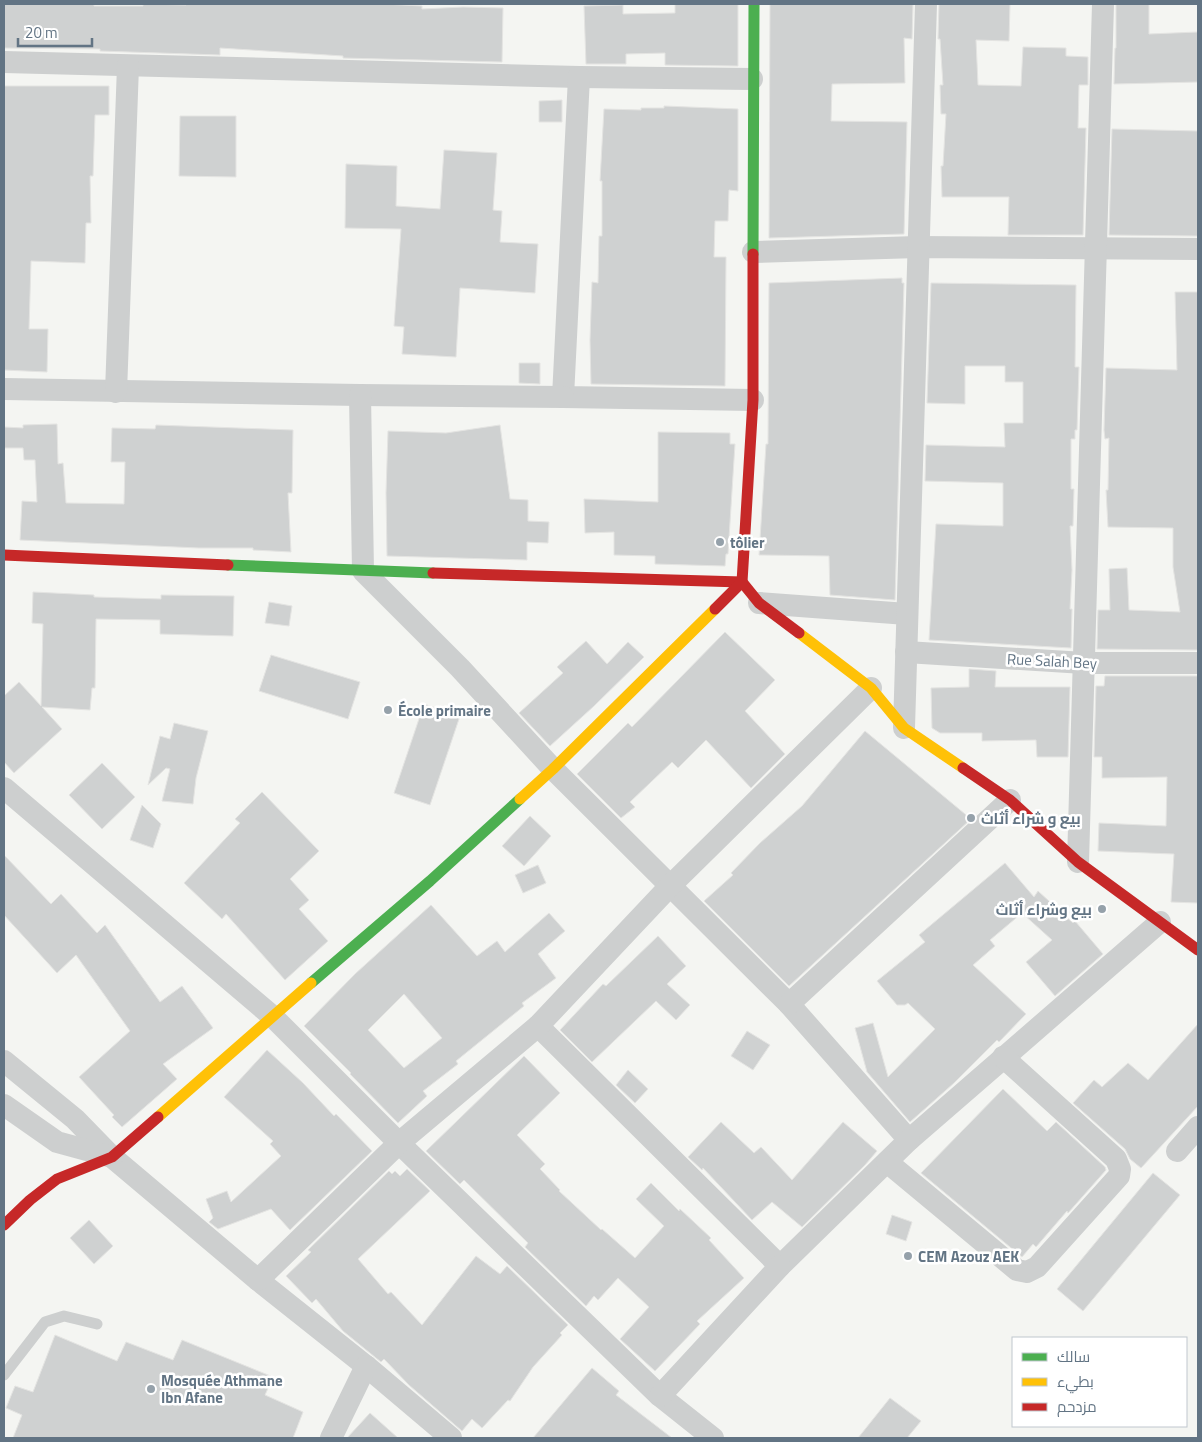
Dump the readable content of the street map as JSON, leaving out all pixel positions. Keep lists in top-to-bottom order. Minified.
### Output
{"streets":{"street":["Rue Salah Bey"]},"places":["tôlier","École primaire","بيع و شراء أثاث","بيع وشراء أثاث","CEM Azouz AEK","Mosquée Athmane Ibn Afane"],"legend":["سالك","بطيء","مزدحم"],"scale_bar":"20 m"}
